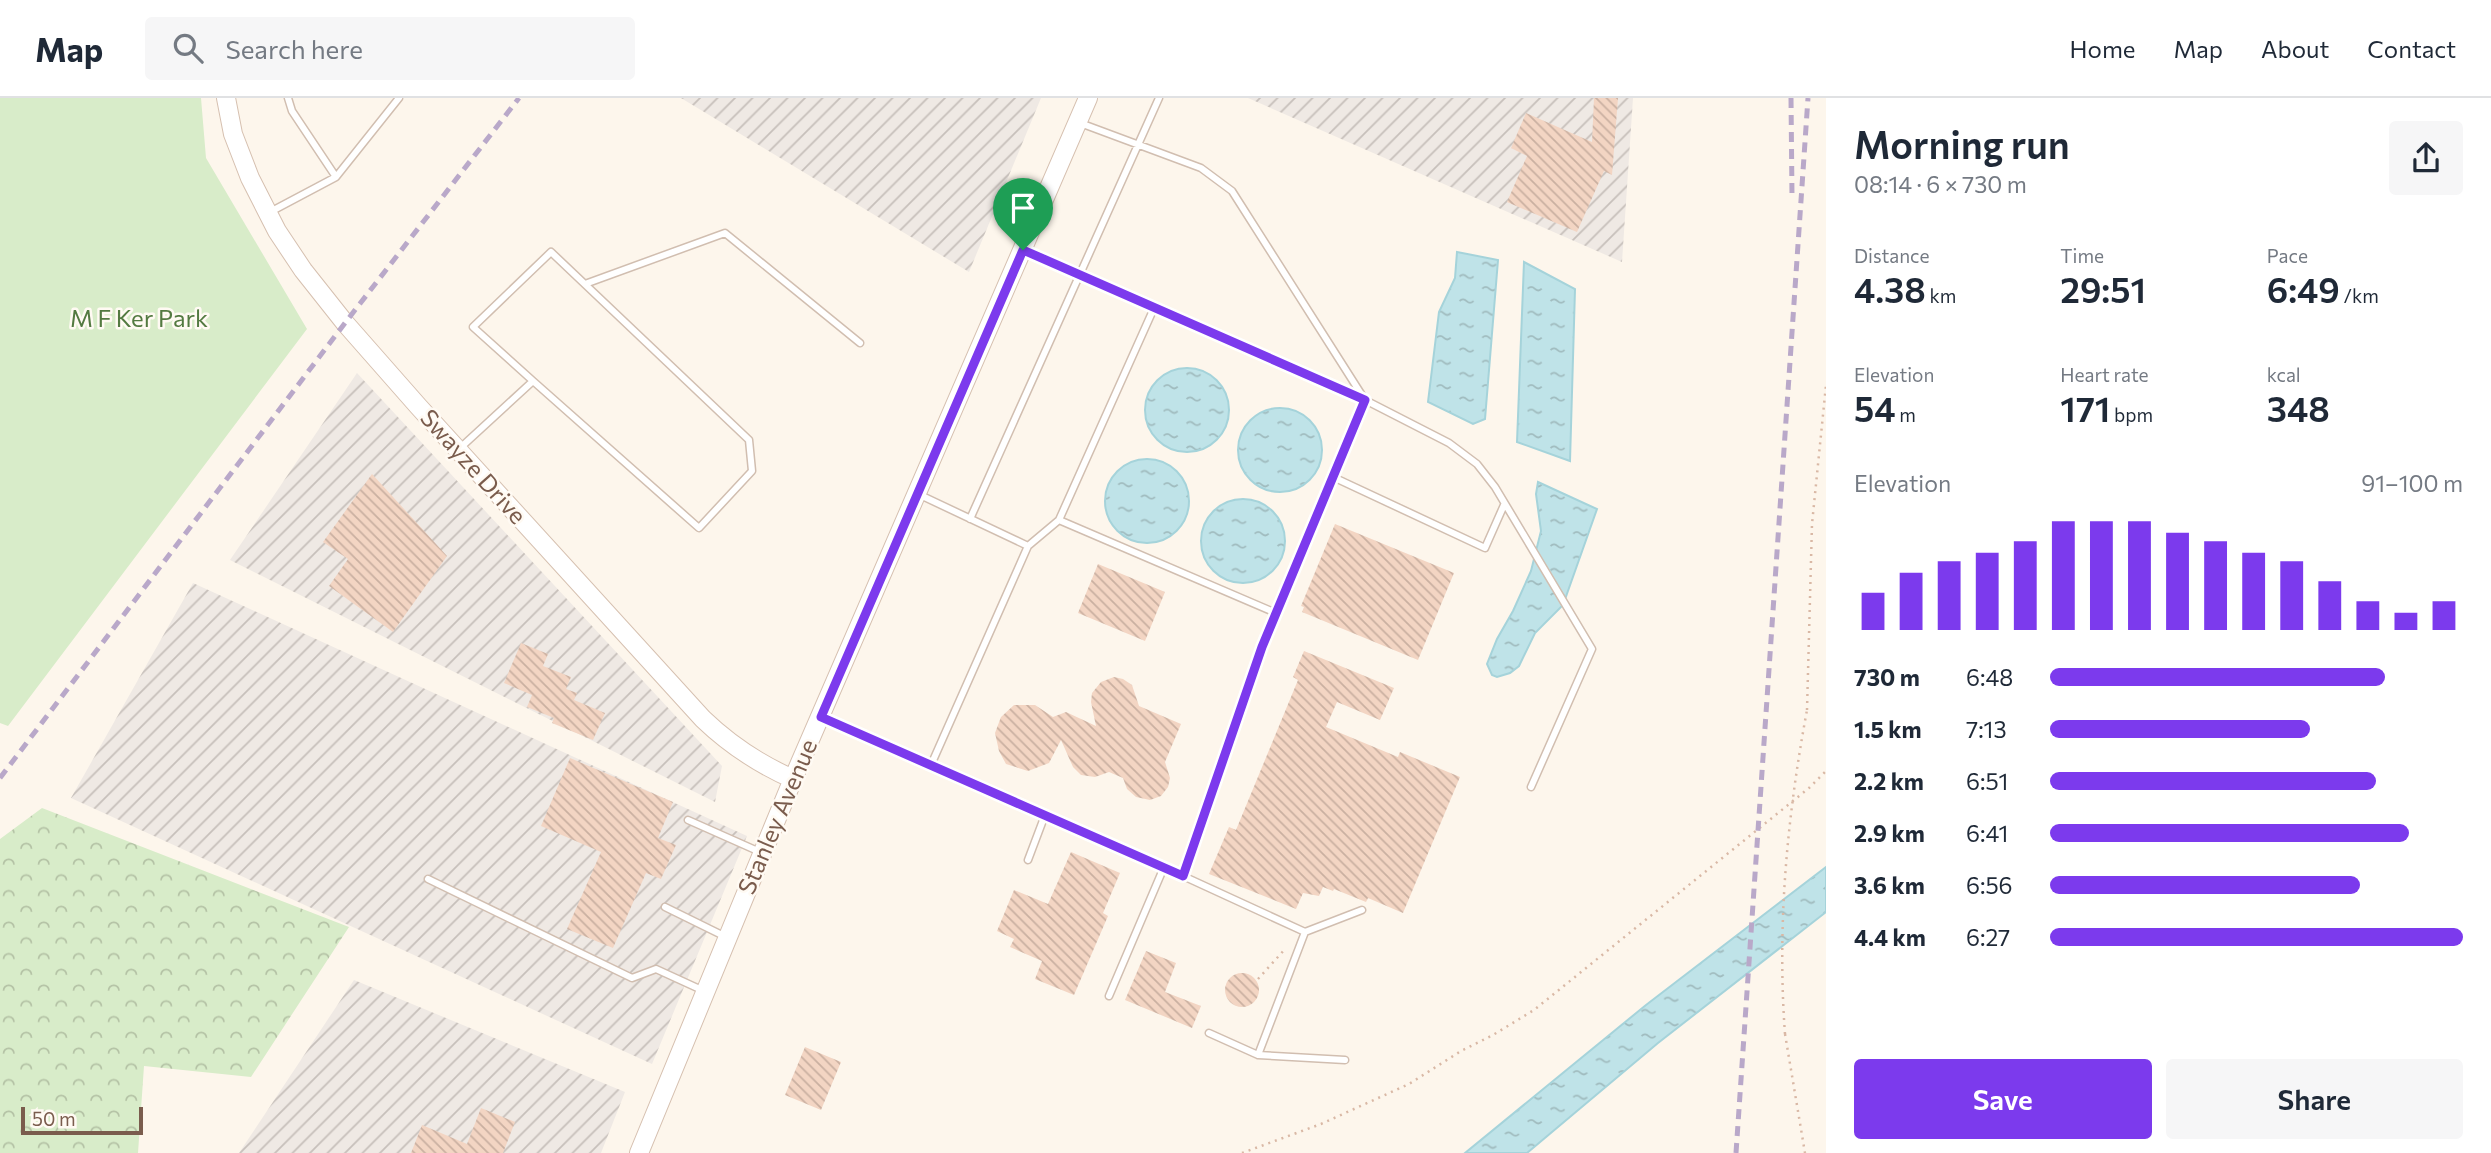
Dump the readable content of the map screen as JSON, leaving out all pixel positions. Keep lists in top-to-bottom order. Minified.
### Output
{"streets":{"main road":["Swayze Drive","Stanley Avenue"]},"crossings":[["Swayze Drive","Stanley Avenue"]],"parks":["M F Ker Park"],"scale_bar":"50 m","page":{"header":"Map","search":"Search here","nav":["Home","Map","About","Contact"],"heading":["Morning run","08:14 · 6 × 730 m"],"stats":[["Distance","4.38 km"],["Time","29:51"],["Pace","6:49 /km"],["Elevation","54 m"],["Heart rate","171 bpm"],["kcal","348"]],"chart":["Elevation","91–100 m"],"list":[{"name":"730 m","note":"6:48"},{"name":"1.5 km","note":"7:13"},{"name":"2.2 km","note":"6:51"},{"name":"2.9 km","note":"6:41"},{"name":"3.6 km","note":"6:56"},{"name":"4.4 km","note":"6:27"}],"buttons":["Save","Share"],"scale":"50 m"}}
